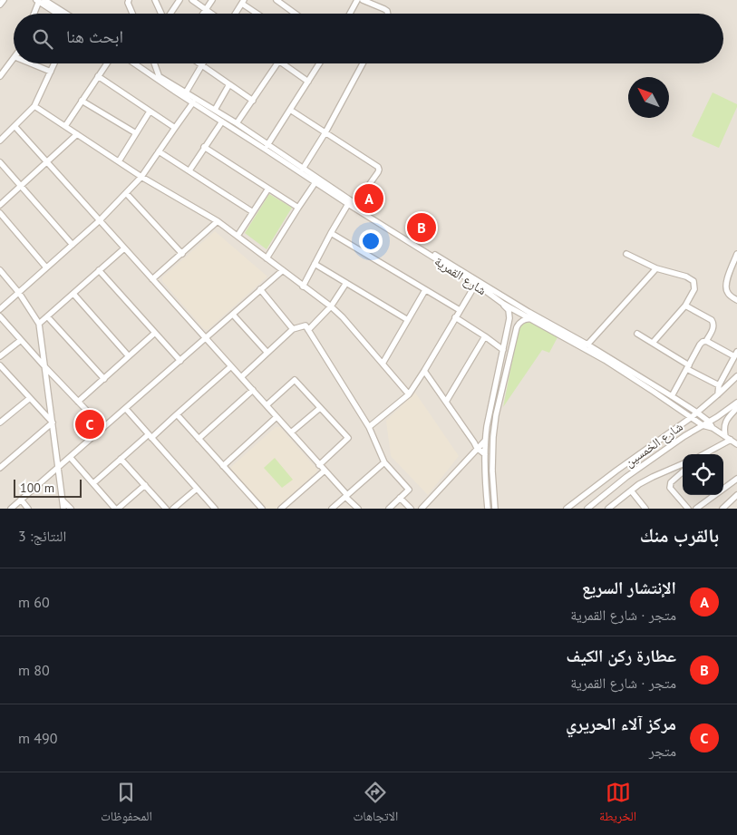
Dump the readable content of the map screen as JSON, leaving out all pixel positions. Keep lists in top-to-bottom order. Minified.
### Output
{"streets":{"street":["شارع القمرية","شارع الخمسين"]},"crossings":[["شارع القمرية","شارع الخمسين"]],"scale_bar":"100 m","north":"top left","page":{"search":"ابحث هنا","pins":["A","B","C"],"scale":"100 m","heading":["بالقرب منك","النتائج: 3"],"list":[{"mark":"A","name":"الإنتشار السريع","note":"متجر · شارع القمرية","value":"60 m"},{"mark":"B","name":"عطارة ركن الكيف","note":"متجر · شارع القمرية","value":"80 m"},{"mark":"C","name":"مركز آلاء الحريري","note":"متجر","value":"490 m"}],"nav":["الخريطة","الاتجاهات","المحفوظات"]}}
